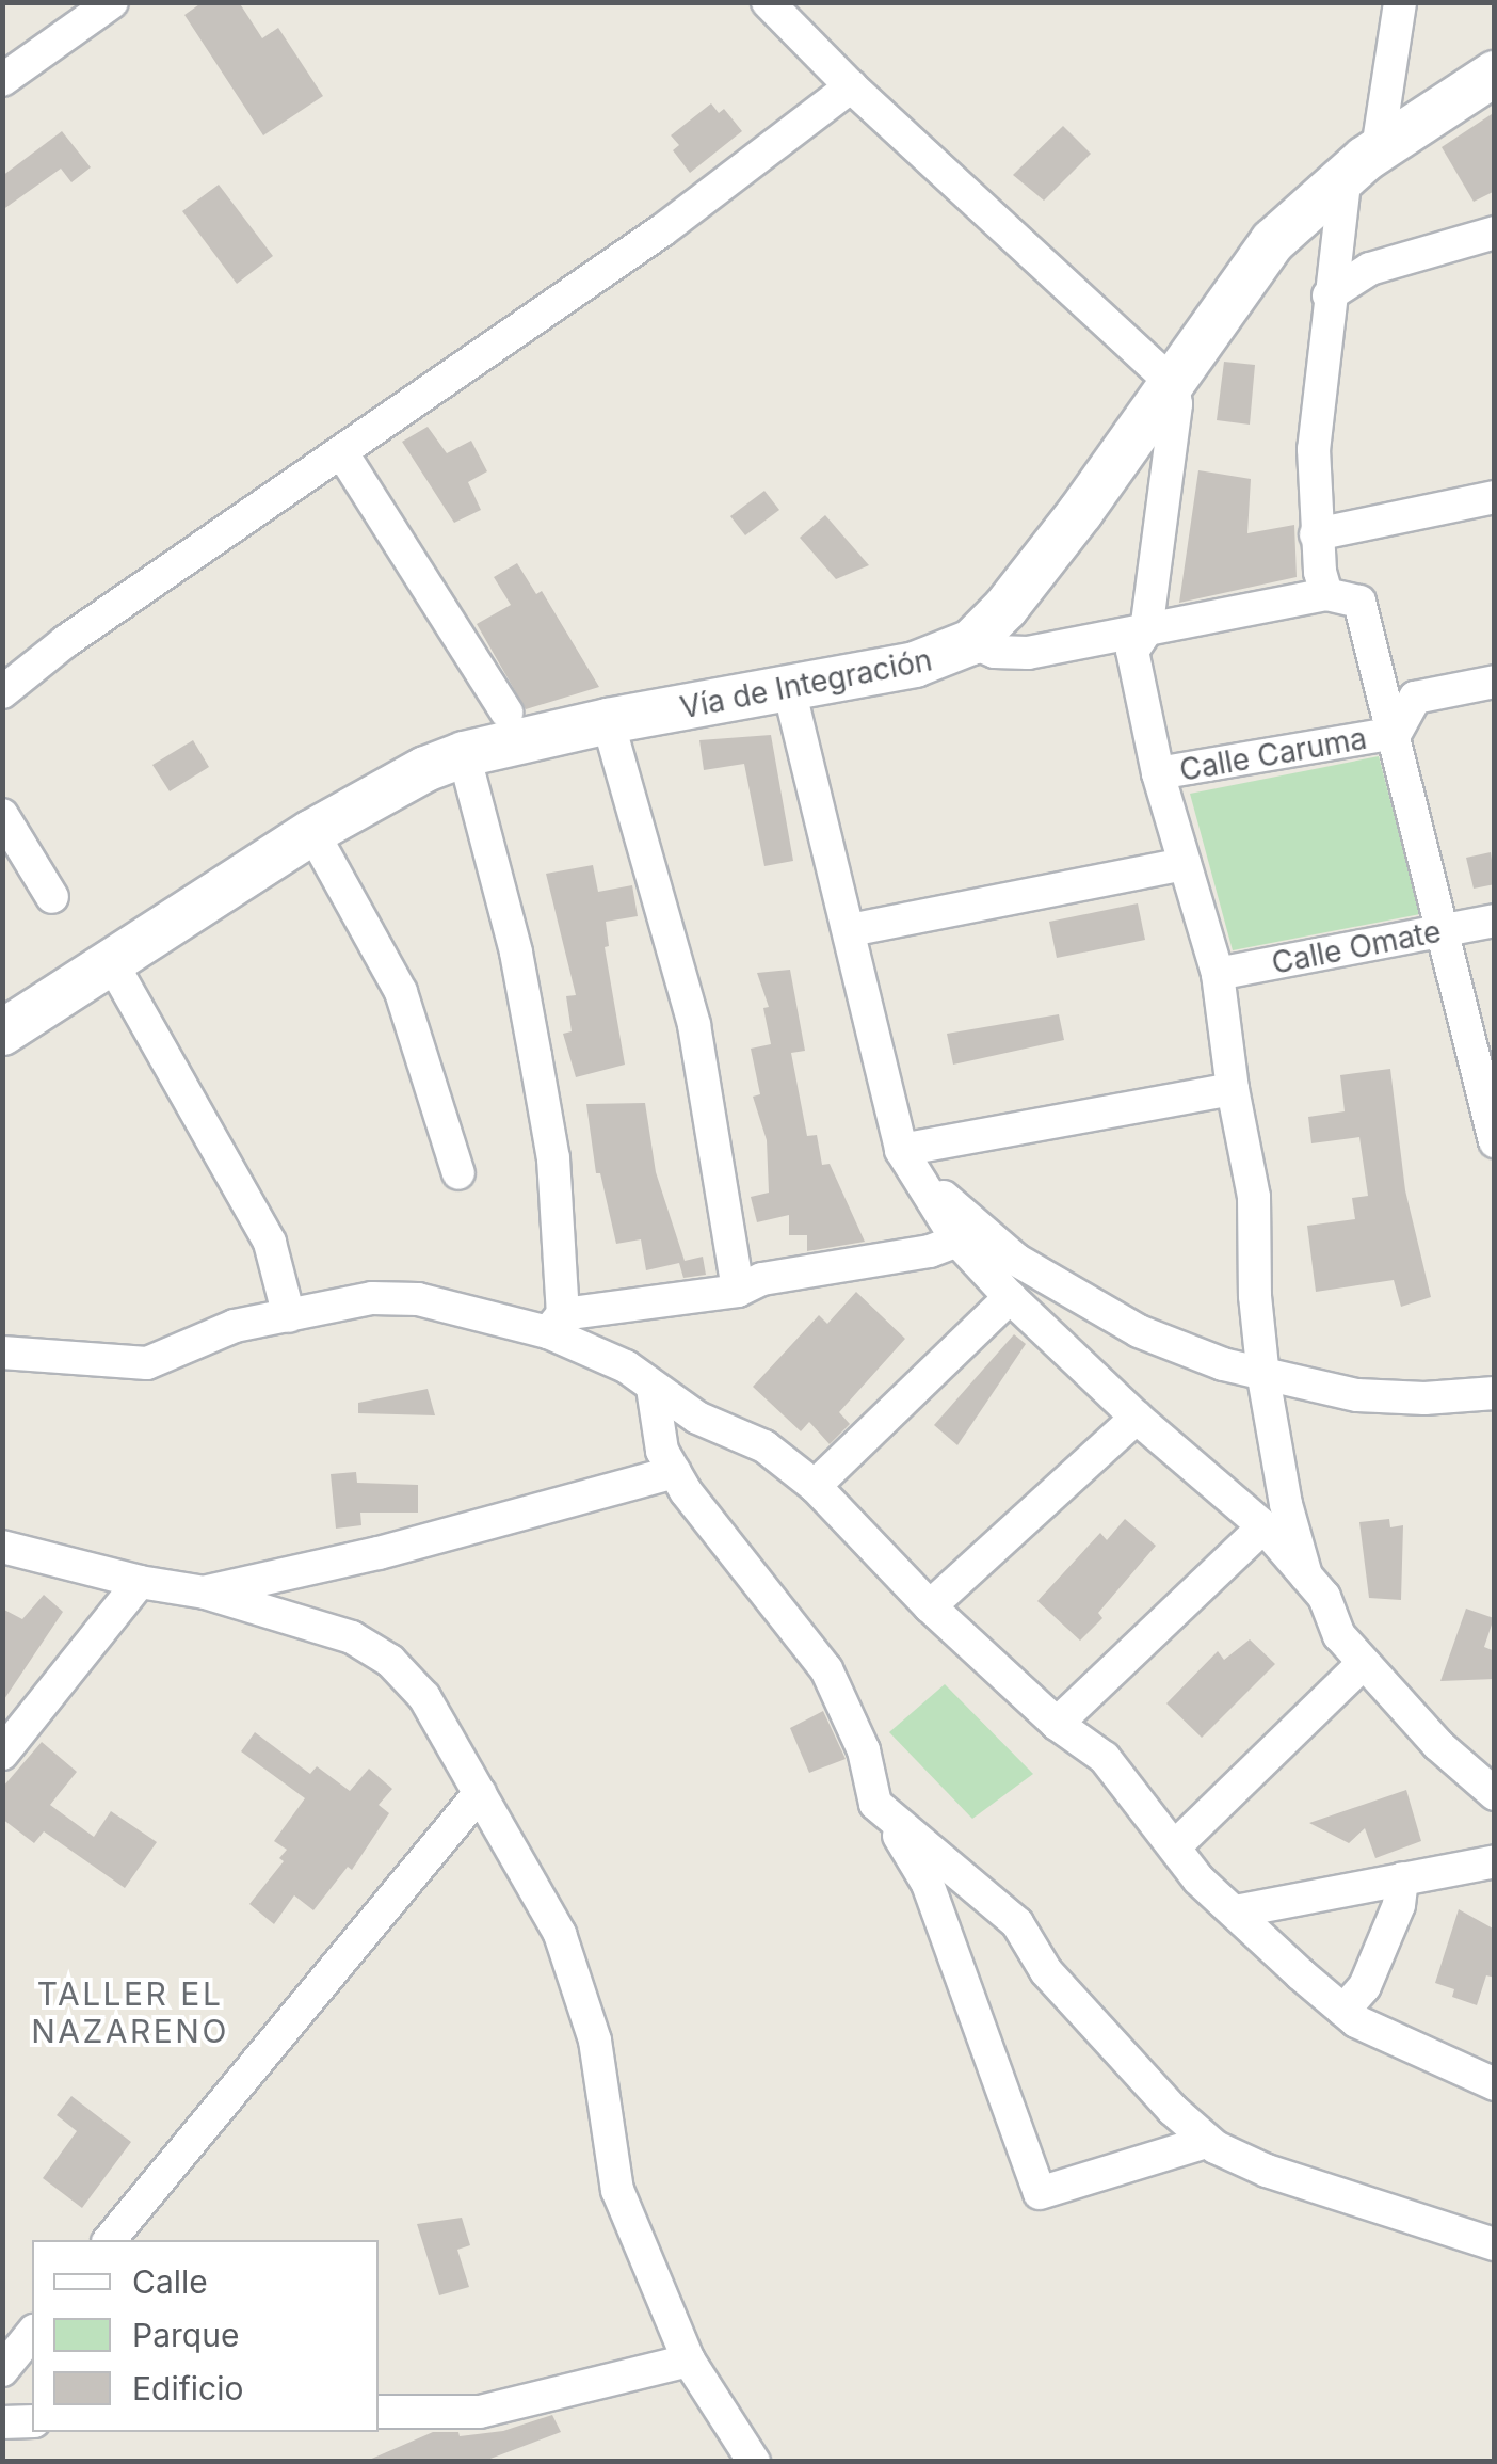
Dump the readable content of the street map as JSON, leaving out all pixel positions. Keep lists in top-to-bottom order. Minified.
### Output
{"streets":{"main road":["Vía de Integración"],"street":["Calle Caruma","Calle Omate"]},"districts":["TALLER EL NAZARENO"],"legend":["Calle","Parque","Edificio"]}
